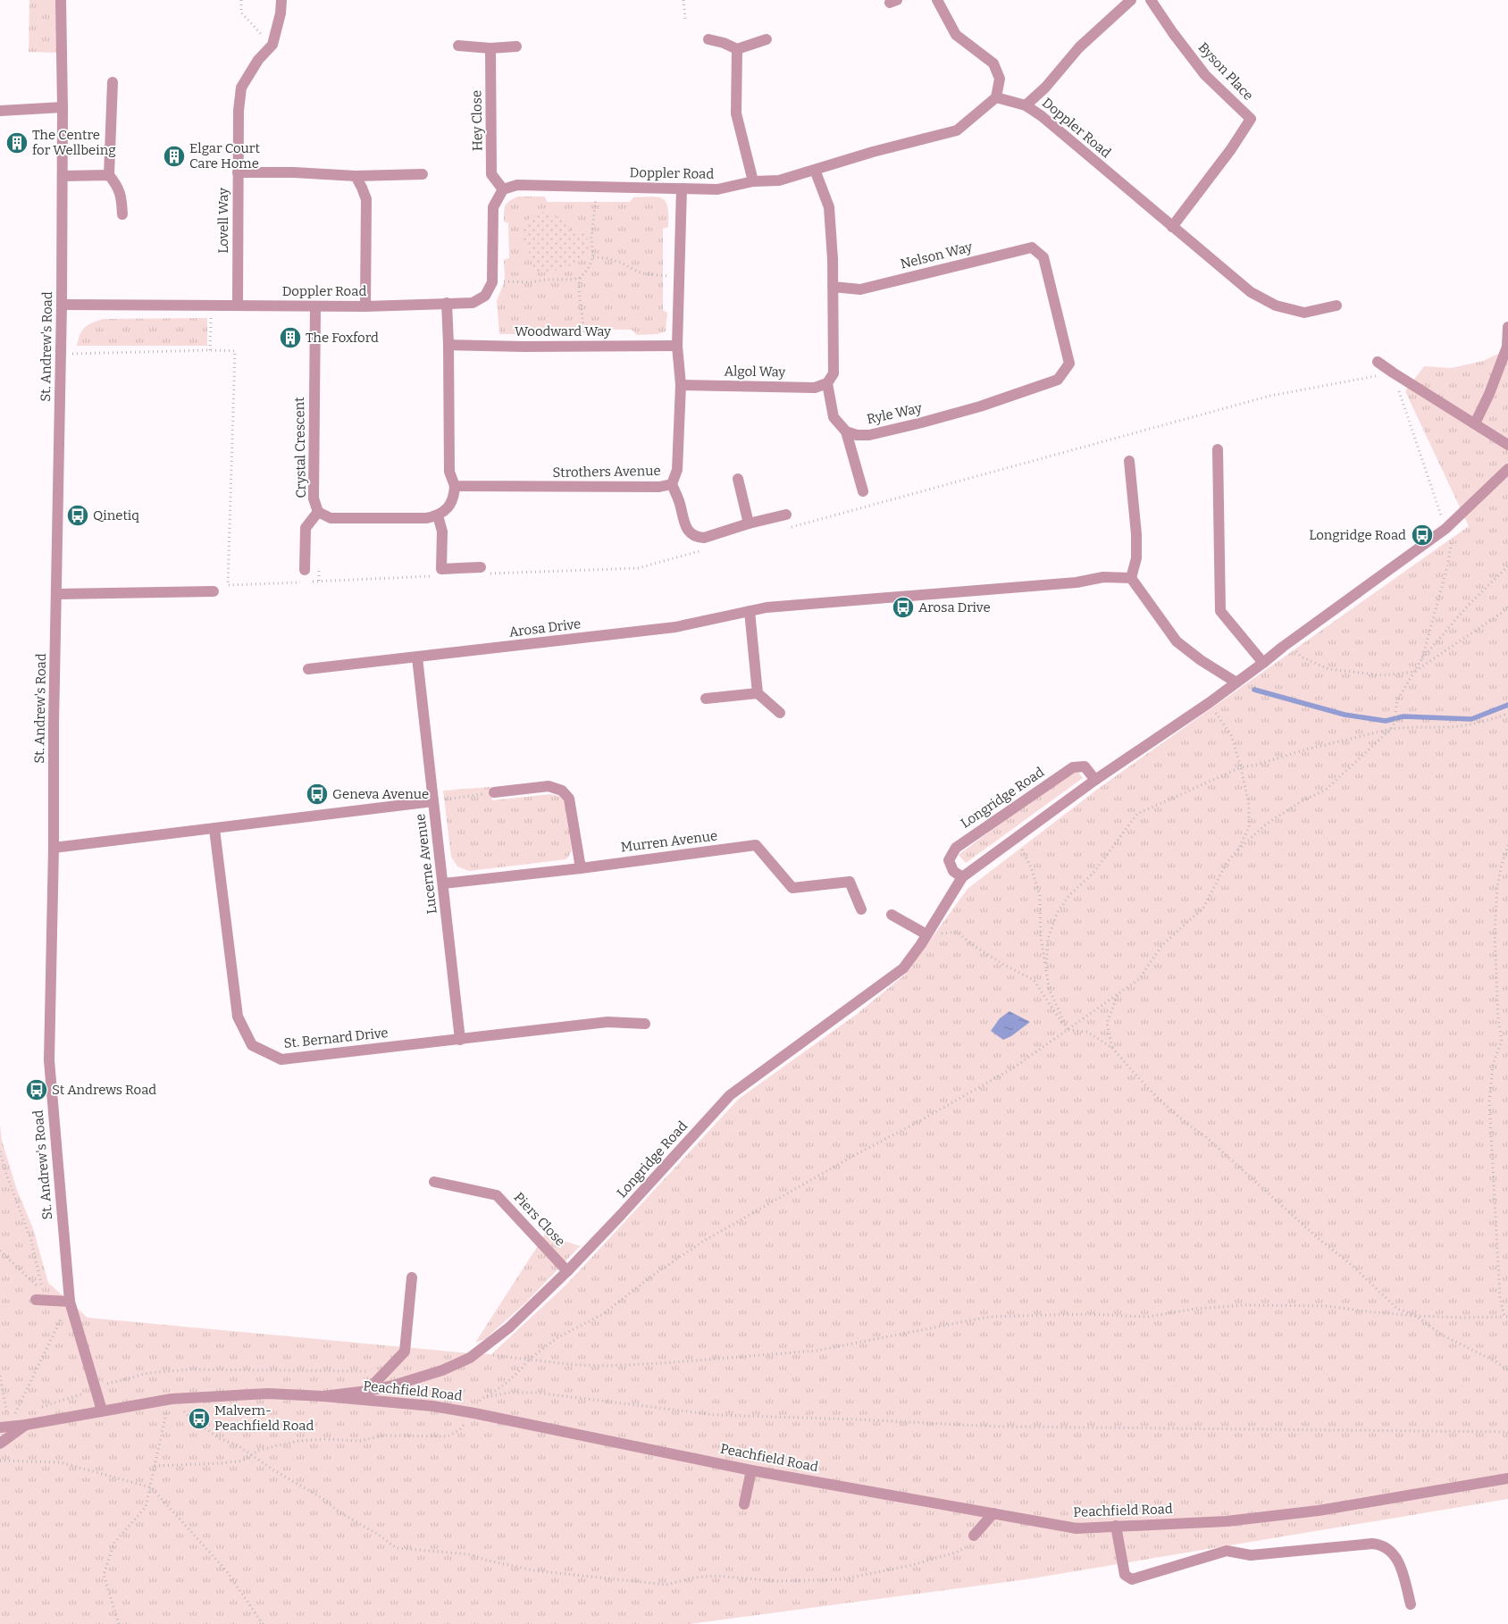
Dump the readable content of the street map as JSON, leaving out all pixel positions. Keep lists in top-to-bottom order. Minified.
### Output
{"streets":{"street":["Byson Place","Hey Close","Doppler Road","Lovell Way","Nelson Way","Woodward Way","St. Andrew's Road","Algol Way","Ryle Way","Crystal Crescent","Strothers Avenue","Arosa Drive","Longridge Road","Murren Avenue","Lucerne Avenue","St. Bernard Drive","Piers Close","Peachfield Road"]},"crossings":[["Byson Place","Doppler Road"],["Hey Close","Doppler Road"],["Doppler Road","Lovell Way"],["Doppler Road","St. Andrew's Road"],["Doppler Road","Crystal Crescent"],["Doppler Road","Strothers Avenue"],["Nelson Way","Ryle Way"],["Woodward Way","Strothers Avenue"],["St. Andrew's Road","Peachfield Road"],["Algol Way","Strothers Avenue"],["Arosa Drive","Lucerne Avenue"],["Longridge Road","Piers Close"],["Longridge Road","Peachfield Road"],["Murren Avenue","Lucerne Avenue"],["Lucerne Avenue","St. Bernard Drive"]],"places":{"building":["The Centre for Wellbeing","Elgar Court Care Home","The Foxford"],"bus stop":["Qinetiq","Longridge Road","Arosa Drive","Geneva Avenue","St Andrews Road","Malvern- Peachfield Road"]}}
